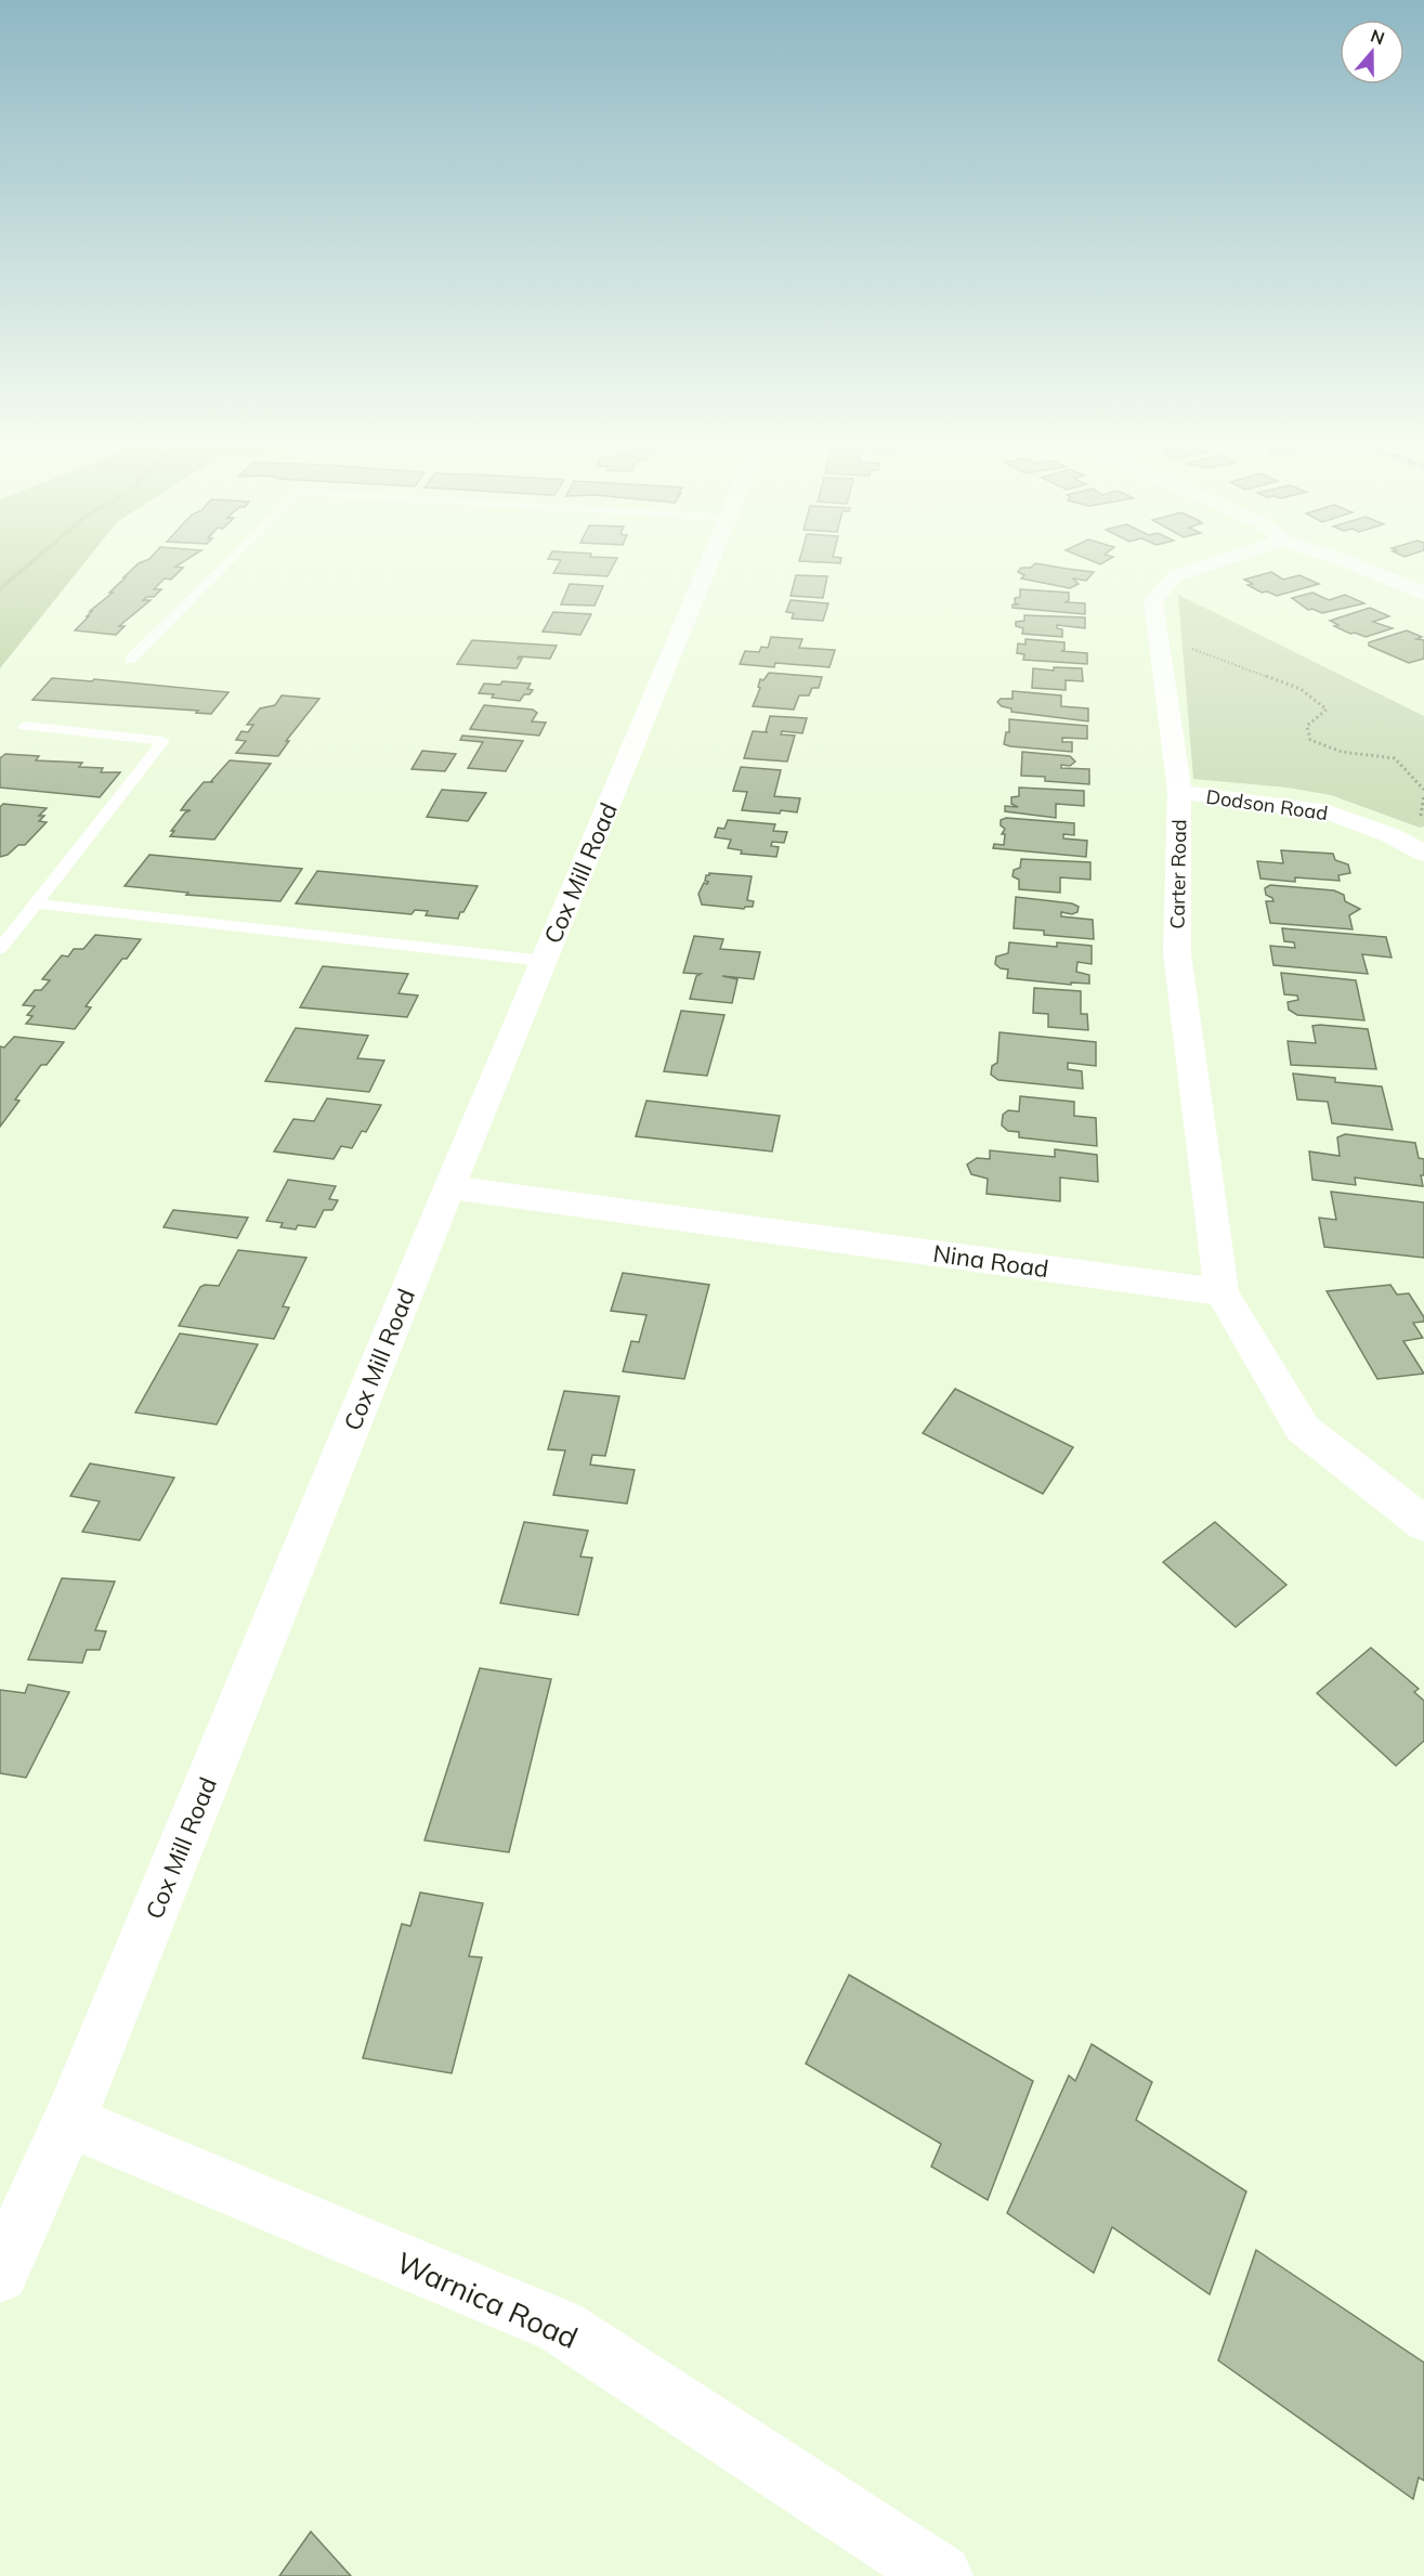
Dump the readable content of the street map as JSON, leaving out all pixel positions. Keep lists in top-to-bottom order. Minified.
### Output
{"streets":{"street":["Dodson Road","Cox Mill Road","Carter Road","Nina Road","Warnica Road"]},"crossings":[["Dodson Road","Carter Road"],["Cox Mill Road","Nina Road"],["Cox Mill Road","Warnica Road"],["Carter Road","Nina Road"]],"north":"top"}
